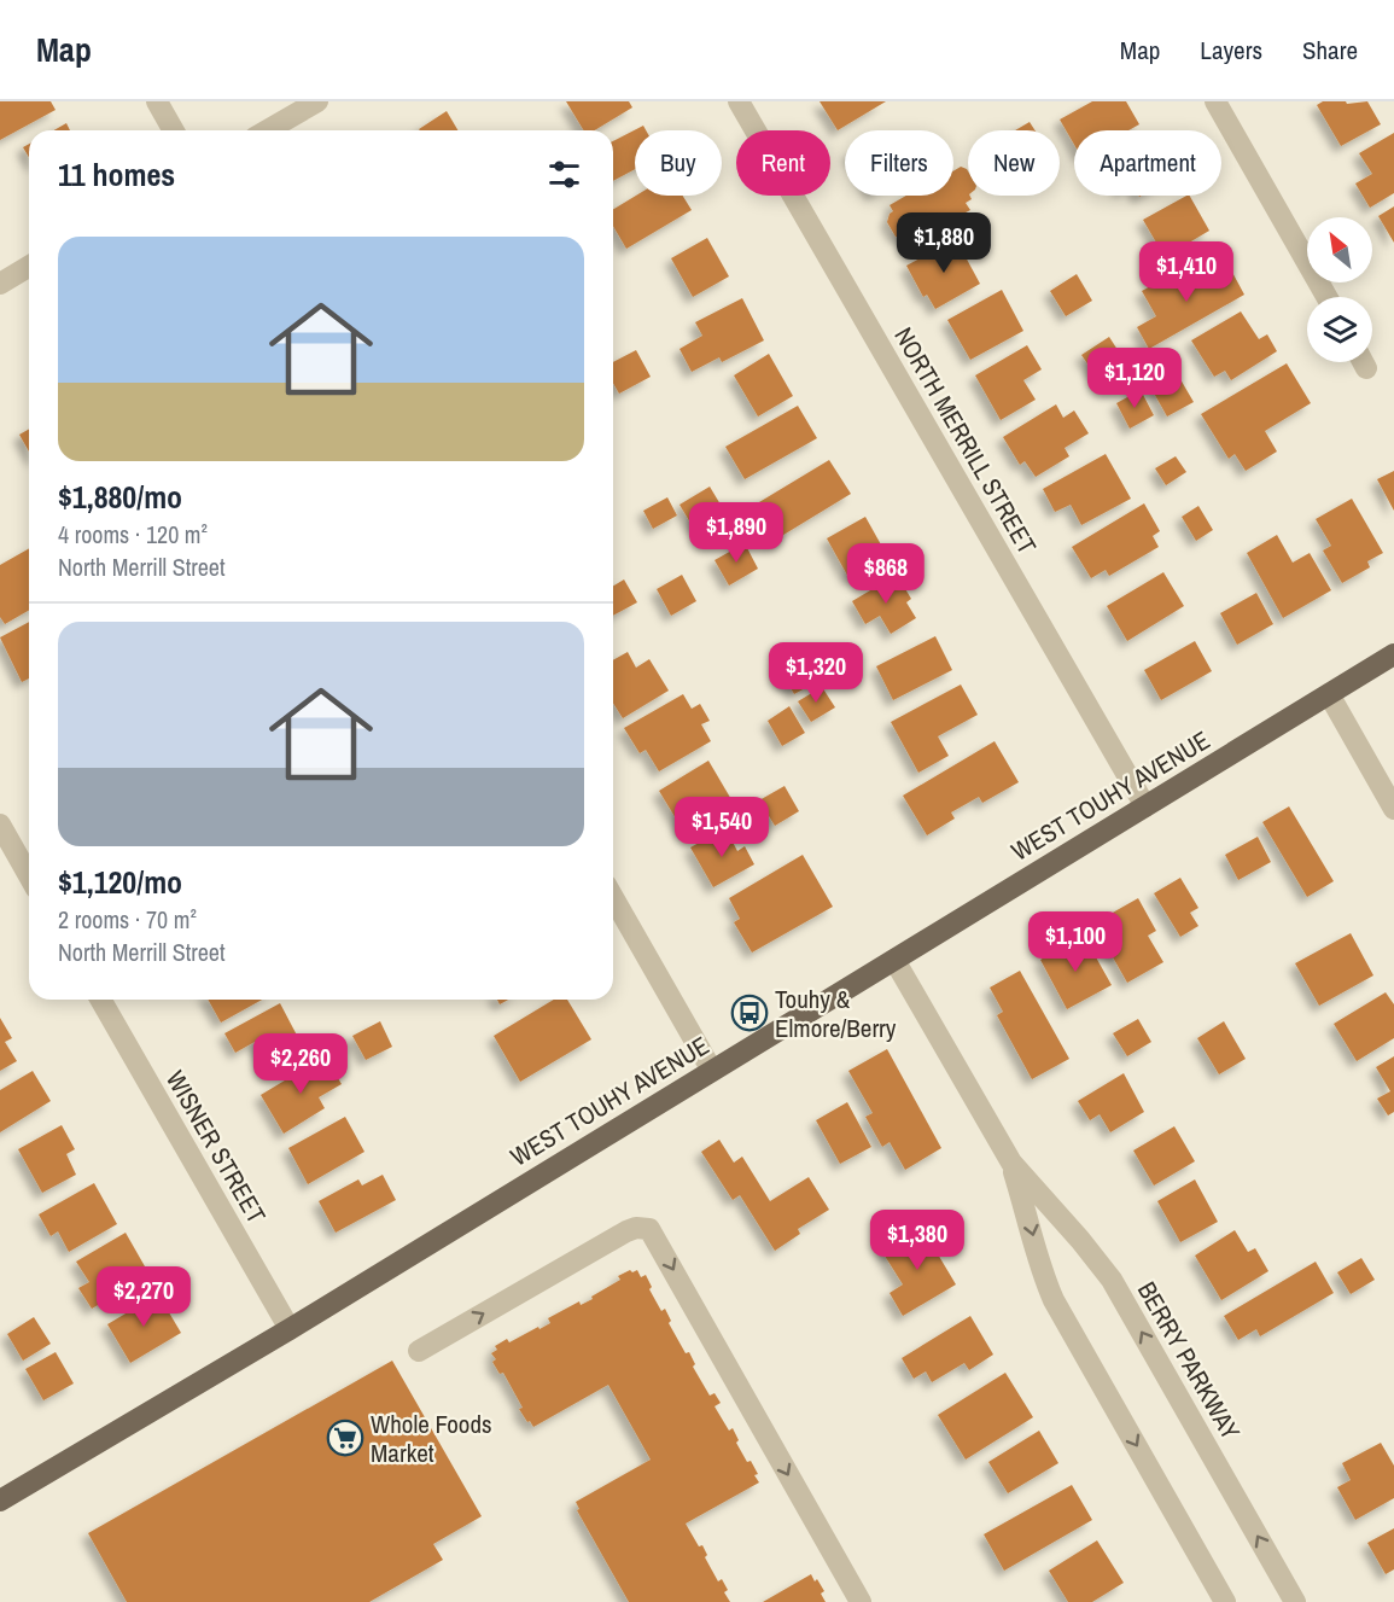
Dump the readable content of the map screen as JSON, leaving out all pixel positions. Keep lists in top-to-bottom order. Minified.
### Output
{"streets":{"main road":["WEST TOUHY AVENUE"],"street":["NORTH MERRILL STREET","WISNER STREET","BERRY PARKWAY"]},"crossings":[["NORTH MERRILL STREET","WEST TOUHY AVENUE"],["WEST TOUHY AVENUE","WISNER STREET"],["WEST TOUHY AVENUE","BERRY PARKWAY"]],"places":{"bus stop":["Touhy & Elmore/Berry"],"supermarket":["Whole Foods Market"]},"north":"top left","page":{"header":"Map","nav":["Map","Layers","Share"],"chip":["Buy","Rent","Filters","New","Apartment"],"heading":"11 homes","price":["$1,880","$1,410","$1,120","$1,890","$868","$1,320","$1,540","$1,100","$2,260","$1,380","$2,270"],"list":[{"name":"$1,880/mo","note":"4 rooms · 120 m² · North Merrill Street"},{"name":"$1,120/mo","note":"2 rooms · 70 m² · North Merrill Street"}]}}
